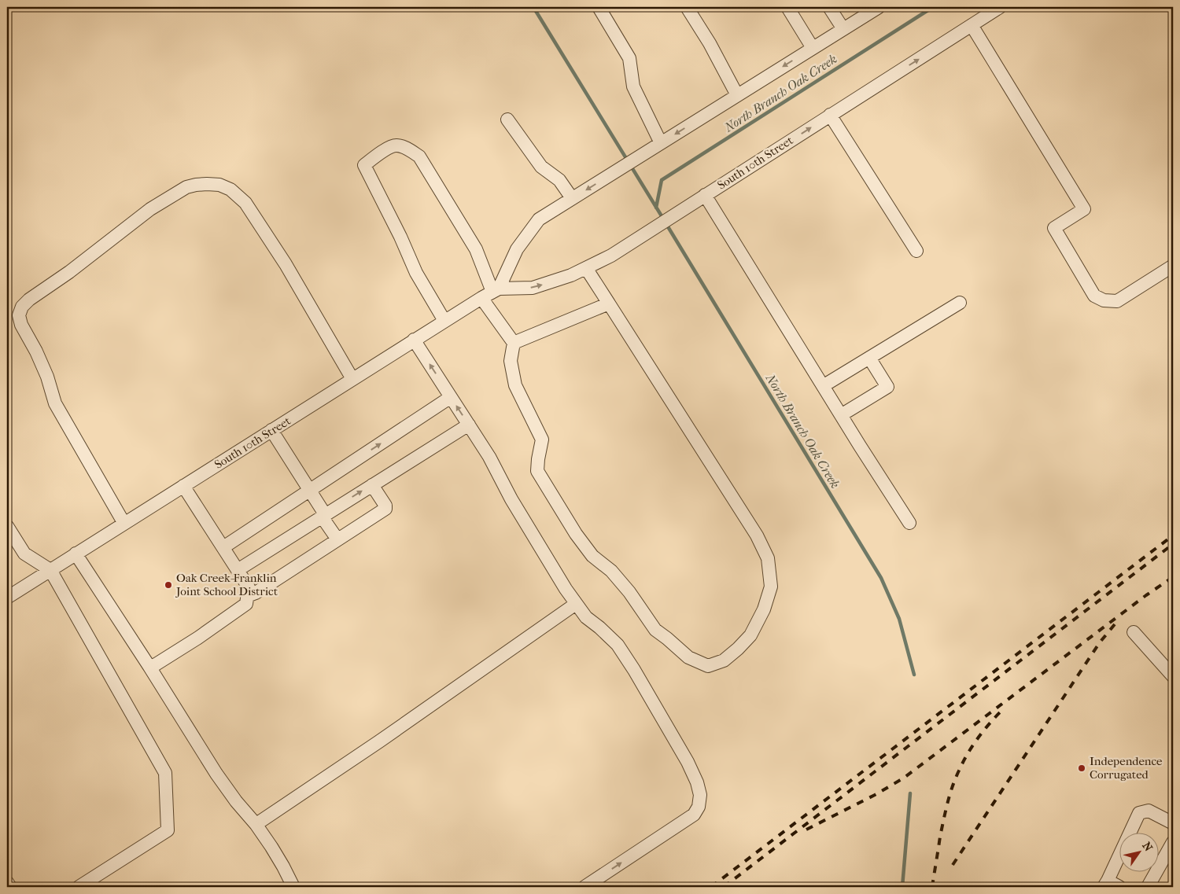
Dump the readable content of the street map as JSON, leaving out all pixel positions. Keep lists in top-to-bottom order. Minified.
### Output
{"streets":{"street":["South 10th Street"]},"water":["North Branch Oak Creek"],"places":["Oak Creek-Franklin Joint School District","Independence Corrugated"],"north":"top right"}
